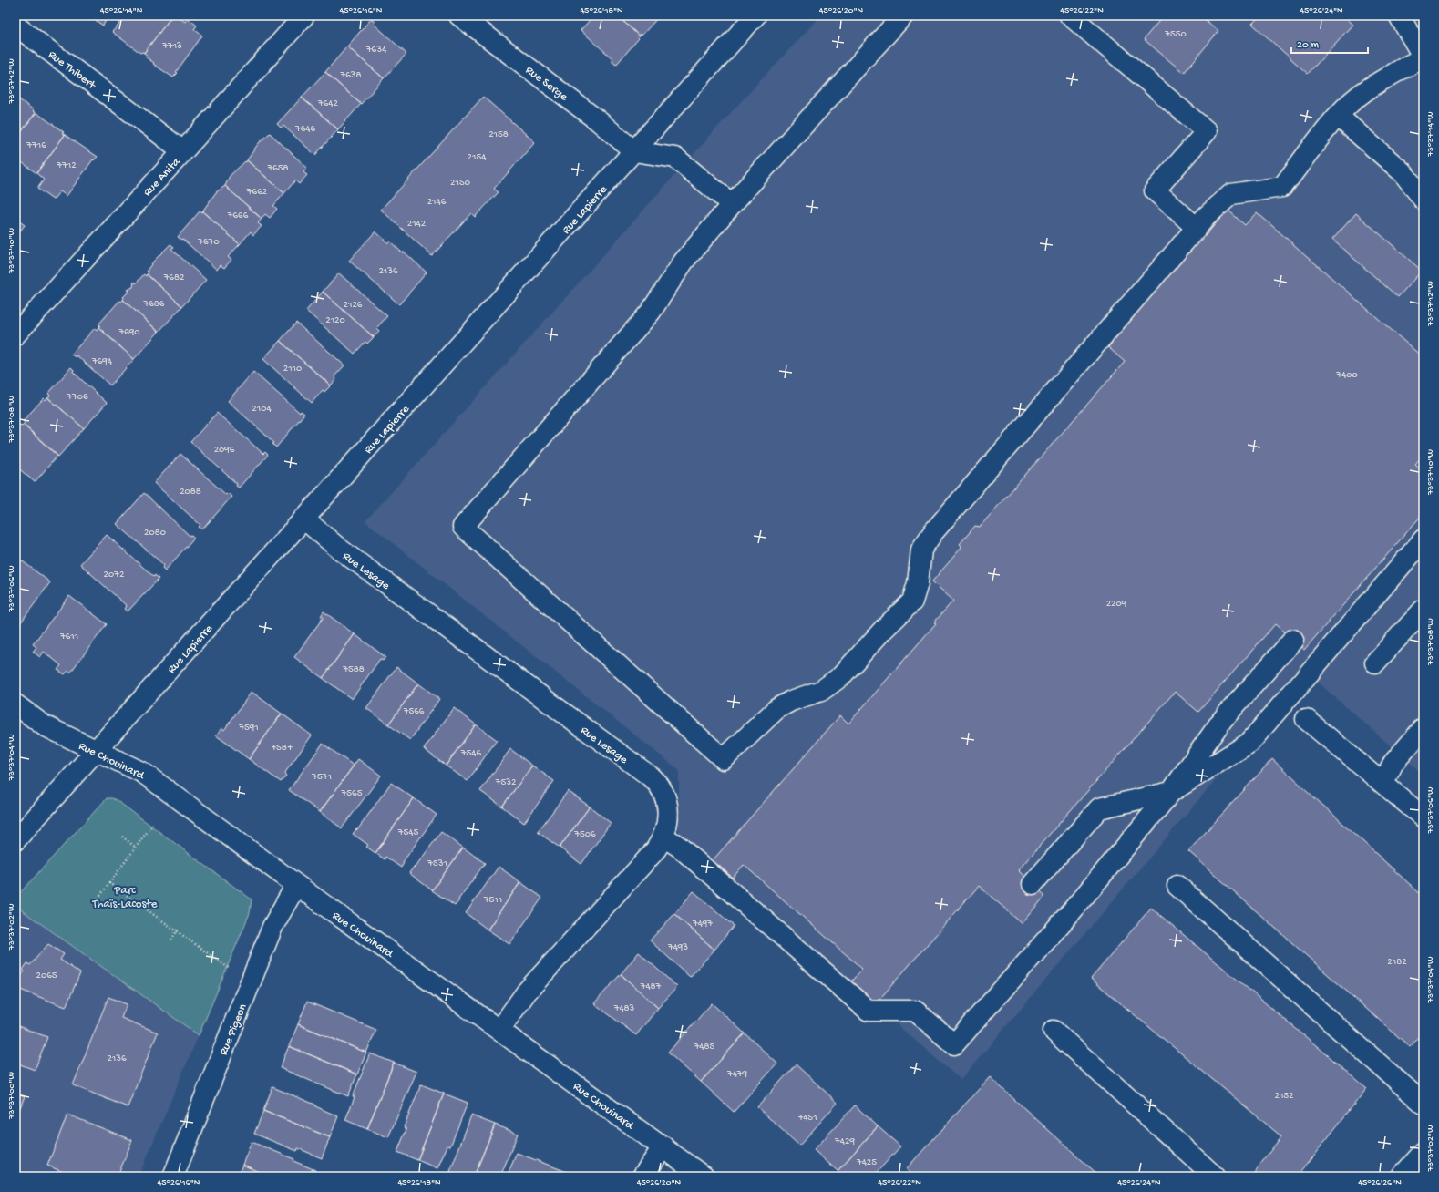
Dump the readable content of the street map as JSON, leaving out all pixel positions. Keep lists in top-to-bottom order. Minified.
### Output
{"streets":{"street":["Rue Thibert","Rue Serge","Rue Anita","Rue Lapierre","Rue Lesage","Rue Chouinard","Rue Pigeon"]},"crossings":[["Rue Thibert","Rue Anita"],["Rue Serge","Rue Lapierre"],["Rue Lapierre","Rue Lesage"],["Rue Lapierre","Rue Chouinard"],["Rue Lesage","Rue Chouinard"],["Rue Chouinard","Rue Pigeon"]],"parks":["Parc Thaïs-Lacoste"],"house_numbers":["7550","7713","7634","7638","7642","7646","2158","7716","2154","7712","7658","2150","7662","2146","7666","2142","7670","2136","7682","7686","2126","2120","7690","7694","2110","7400","7706","2104","2096","2088","2080","2072","2209","7611","7588","7566","7591","7587","7546","7571","7532","7565","7545","7506","7531","7511","7497","7493","2182","2065","7487","7483","7485","2136","7479","2152","7451","7429","7425"],"scale_bar":"20 m","coordinates":["45°26'14\"N","45°26'16\"N","45°26'18\"N","45°26'20\"N","45°26'22\"N","45°26'24\"N","73°37'12\"W","73°37'14\"W","73°37'10\"W","73°37'08\"W","73°37'06\"W","73°37'04\"W","73°37'02\"W","73°37'00\"W","45°26'26\"N"]}
